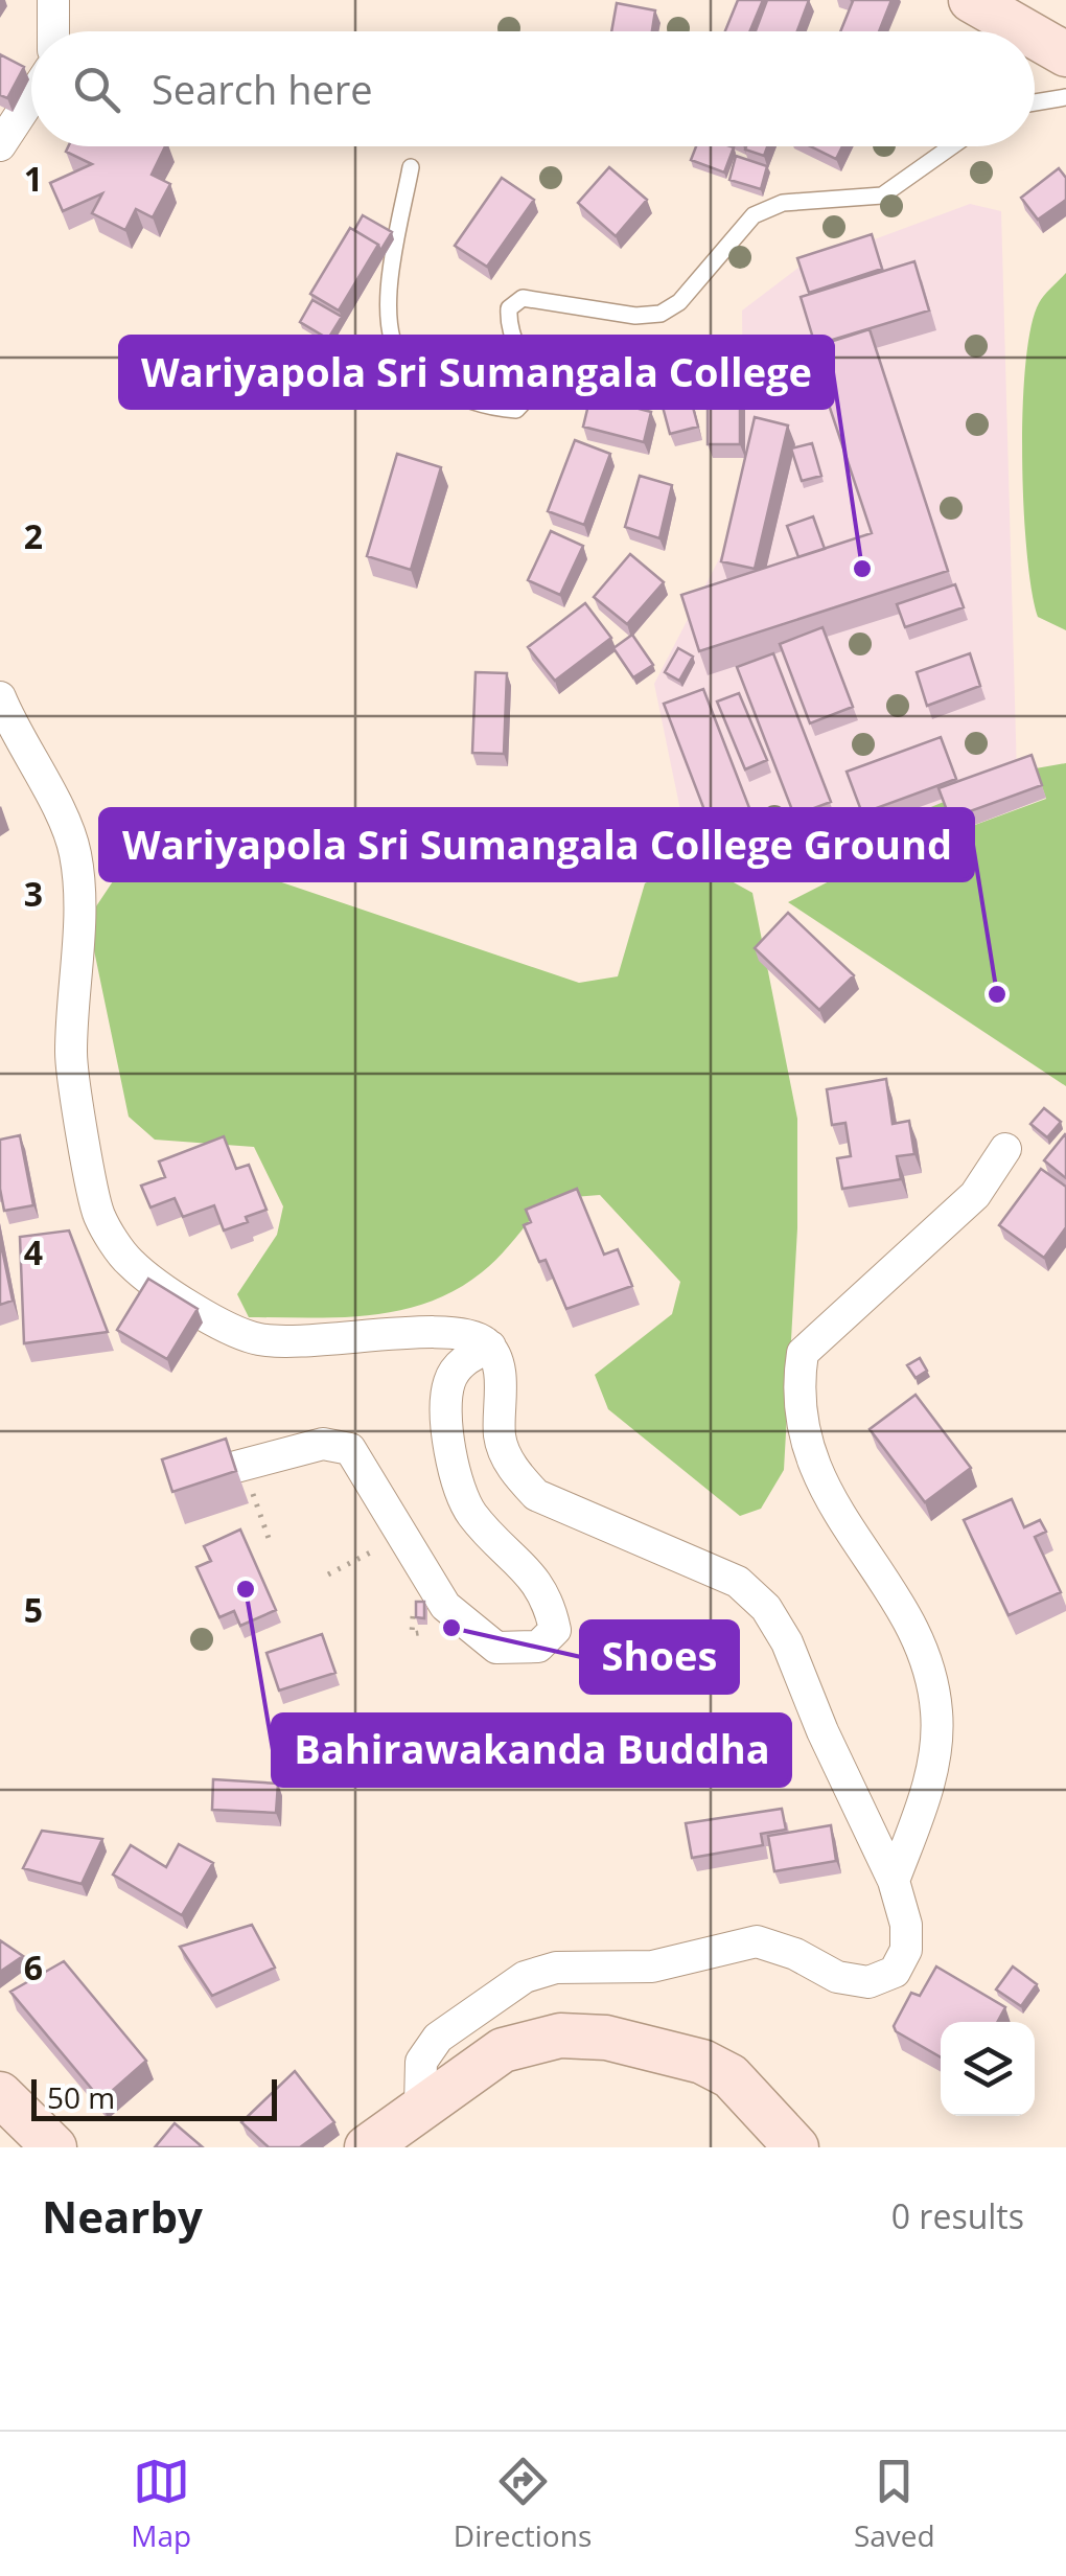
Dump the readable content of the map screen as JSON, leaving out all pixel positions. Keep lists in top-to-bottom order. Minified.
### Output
{"places":["Wariyapola Sri Sumangala College","Wariyapola Sri Sumangala College Ground","Bahirawakanda Buddha","Shoes"],"scale_bar":"50 m","page":{"search":"Search here","scale":"50 m","heading":["Nearby","0 results"],"nav":["Map","Directions","Saved"]},"grid":{"rows":["1","2","3","4","5","6"]}}
